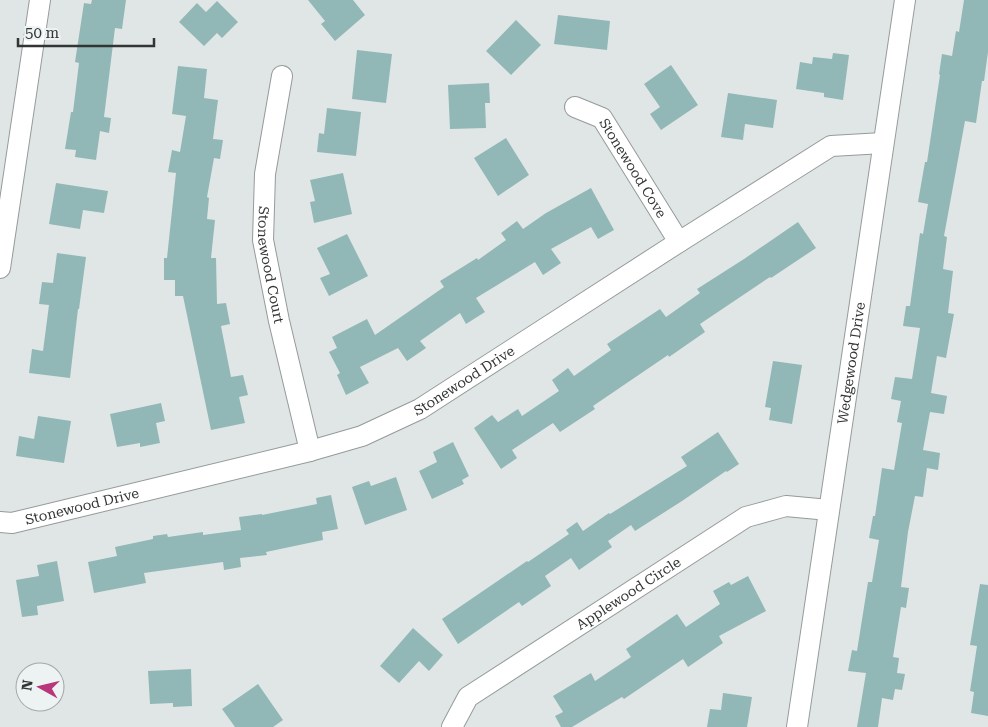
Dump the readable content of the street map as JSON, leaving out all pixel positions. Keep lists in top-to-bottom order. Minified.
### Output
{"streets":{"street":["Stonewood Cove","Stonewood Court","Wedgewood Drive","Stonewood Drive","Applewood Circle"]},"crossings":[["Stonewood Cove","Stonewood Drive"],["Stonewood Court","Stonewood Drive"],["Wedgewood Drive","Stonewood Drive"],["Wedgewood Drive","Applewood Circle"]],"scale_bar":"50 m","north":"left"}
